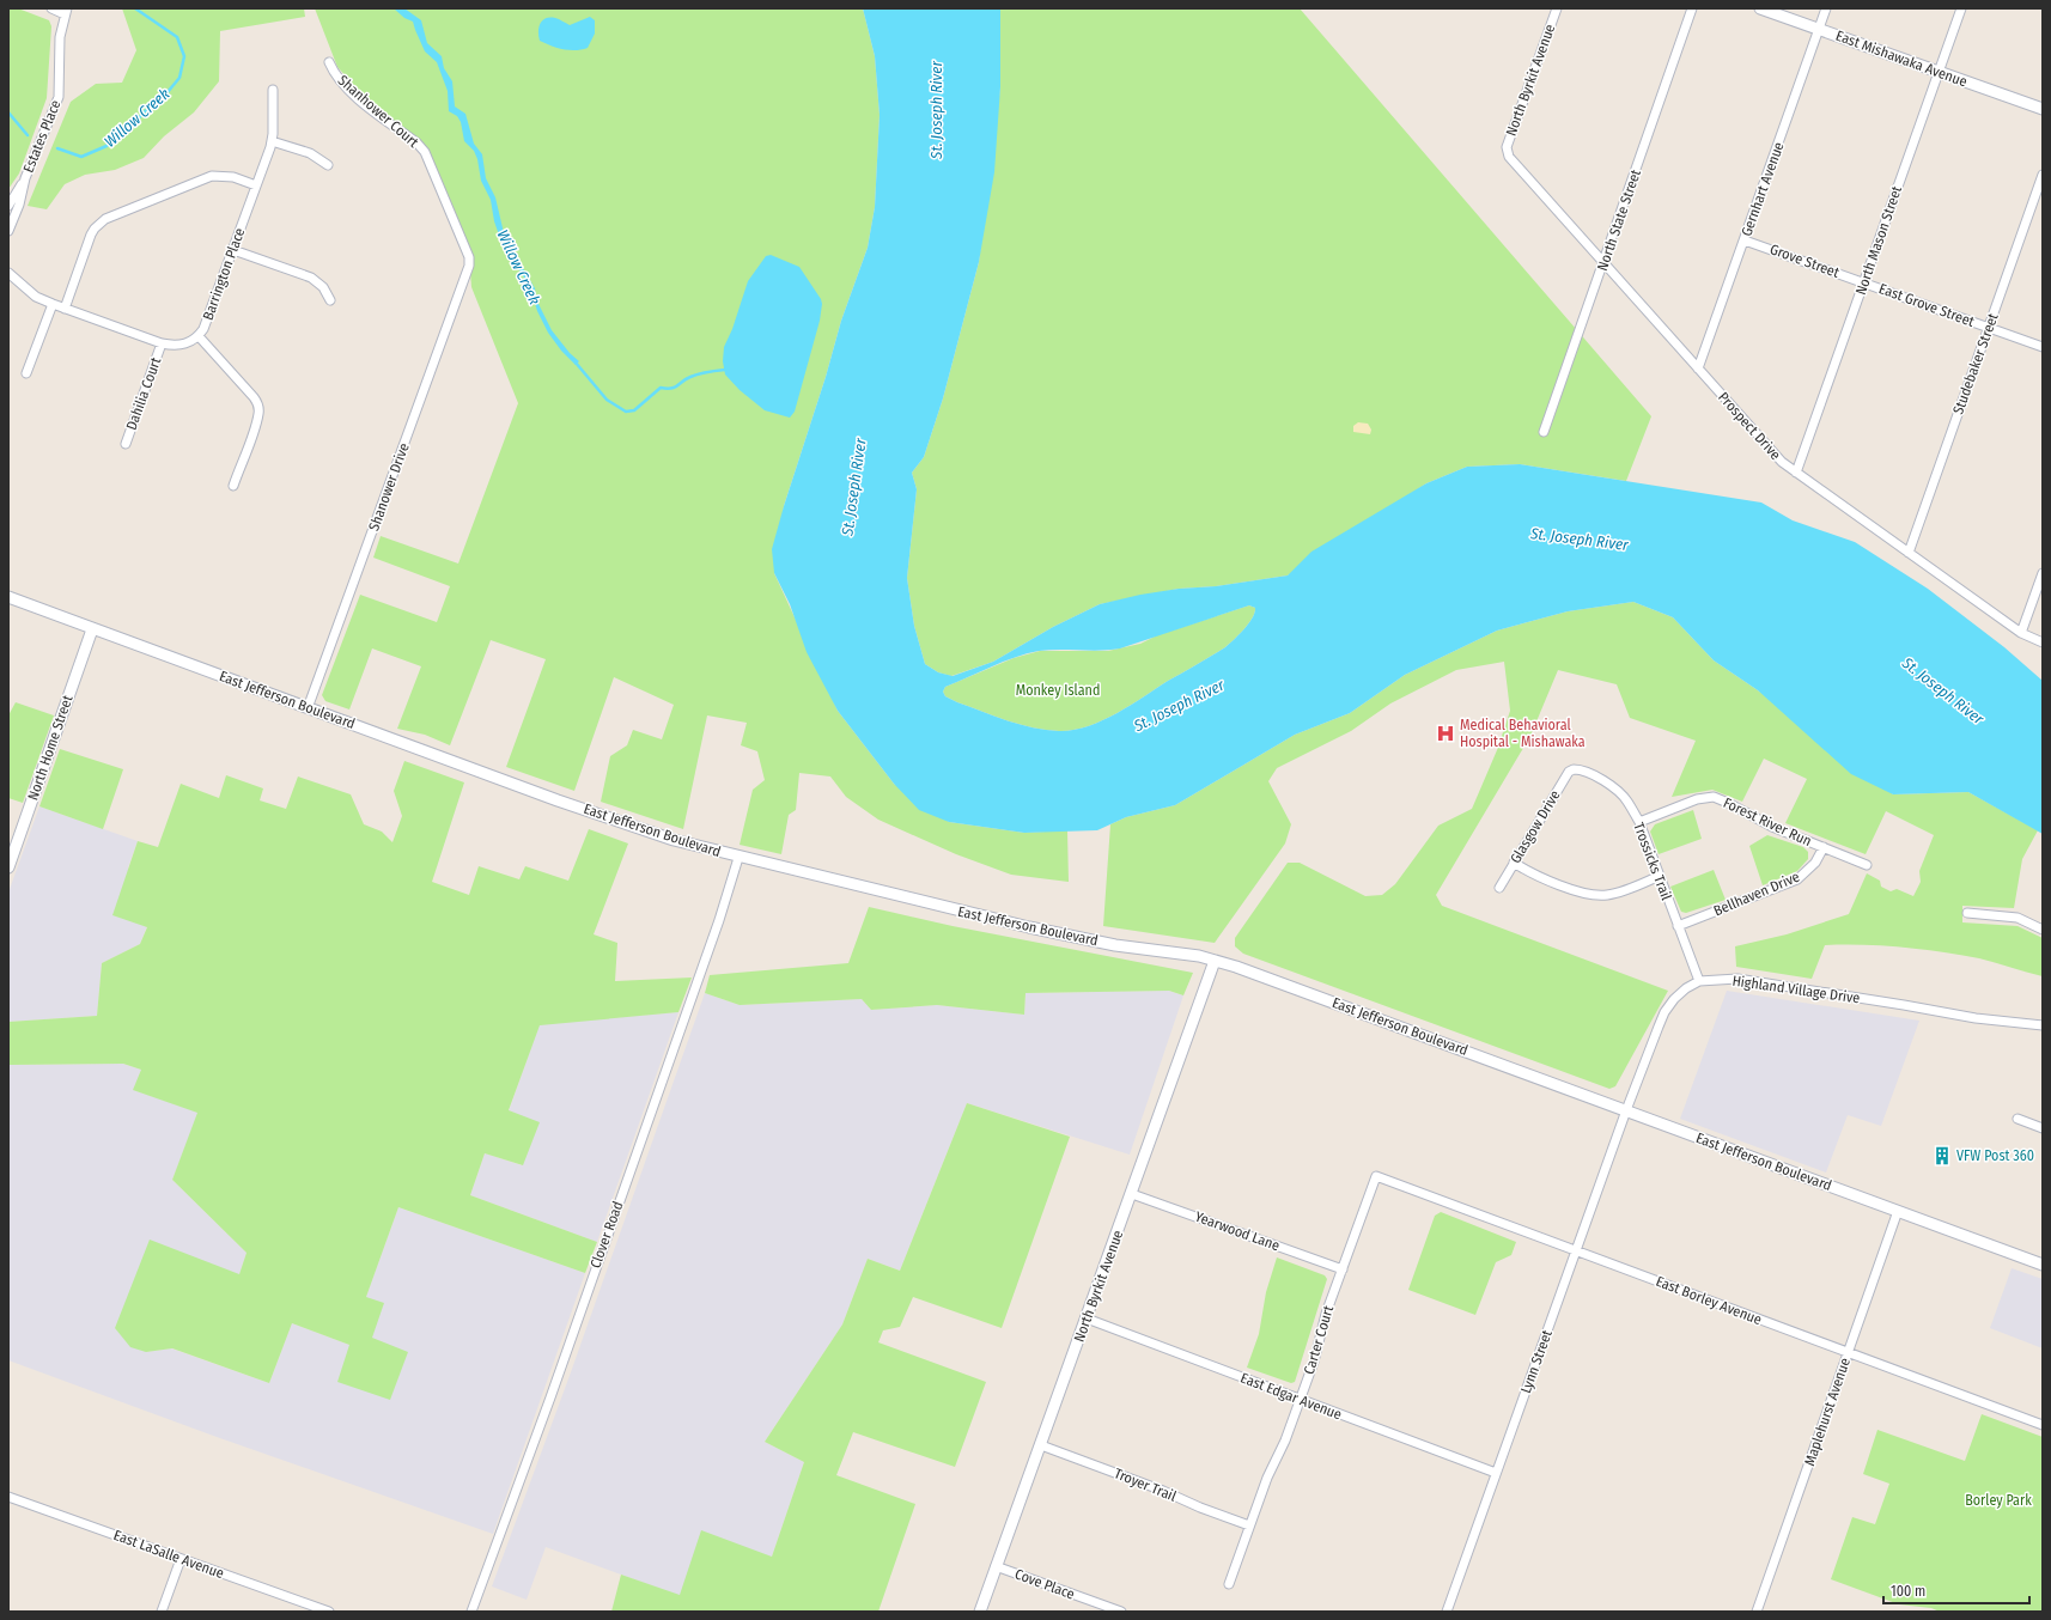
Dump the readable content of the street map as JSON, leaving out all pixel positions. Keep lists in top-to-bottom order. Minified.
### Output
{"streets":{"street":["East Mishawaka Avenue","North Byrkit Avenue","Shanhower Court","Estates Place","Gernhart Avenue","North State Street","North Mason Street","Grove Street","Barrington Place","East Grove Street","Studebaker Street","Dahilia Court","Prospect Drive","Shanower Drive","East Jefferson Boulevard","North Home Street","Forest River Run","Glasgow Drive","Trossicks Trail","Bellhaven Drive","Highland Village Drive","Yearwood Lane","Clover Road","East Borley Avenue","Carter Court","Lynn Street","East Edgar Avenue","Maplehurst Avenue","Troyer Trail","East LaSalle Avenue","Cove Place"]},"crossings":[["East Mishawaka Avenue","Gernhart Avenue"],["East Mishawaka Avenue","North Mason Street"],["North Byrkit Avenue","Prospect Drive"],["North Byrkit Avenue","East Jefferson Boulevard"],["North Byrkit Avenue","Yearwood Lane"],["North Byrkit Avenue","East Edgar Avenue"],["North Byrkit Avenue","Troyer Trail"],["North Byrkit Avenue","Cove Place"],["Shanhower Court","Shanower Drive"],["Gernhart Avenue","Grove Street"],["Gernhart Avenue","Prospect Drive"],["North State Street","Prospect Drive"],["North Mason Street","Grove Street"],["North Mason Street","East Grove Street"],["North Mason Street","Prospect Drive"],["Grove Street","East Grove Street"],["Barrington Place","Dahilia Court"],["East Grove Street","Studebaker Street"],["Studebaker Street","Prospect Drive"],["Shanower Drive","East Jefferson Boulevard"],["East Jefferson Boulevard","North Home Street"],["East Jefferson Boulevard","Clover Road"],["East Jefferson Boulevard","Lynn Street"],["East Jefferson Boulevard","Maplehurst Avenue"],["Forest River Run","Trossicks Trail"],["Forest River Run","Bellhaven Drive"],["Glasgow Drive","Trossicks Trail"],["Trossicks Trail","Bellhaven Drive"],["Trossicks Trail","Highland Village Drive"],["Yearwood Lane","Carter Court"],["East Borley Avenue","Carter Court"],["East Borley Avenue","Lynn Street"],["East Borley Avenue","Maplehurst Avenue"],["Carter Court","East Edgar Avenue"],["Carter Court","Troyer Trail"],["Lynn Street","East Edgar Avenue"]],"water":["St. Joseph River","Willow Creek"],"parks":["Monkey Island","Borley Park"],"places":{"hospital":["Medical Behavioral Hospital - Mishawaka"],"building":["VFW Post 360"]},"scale_bar":"100 m"}
